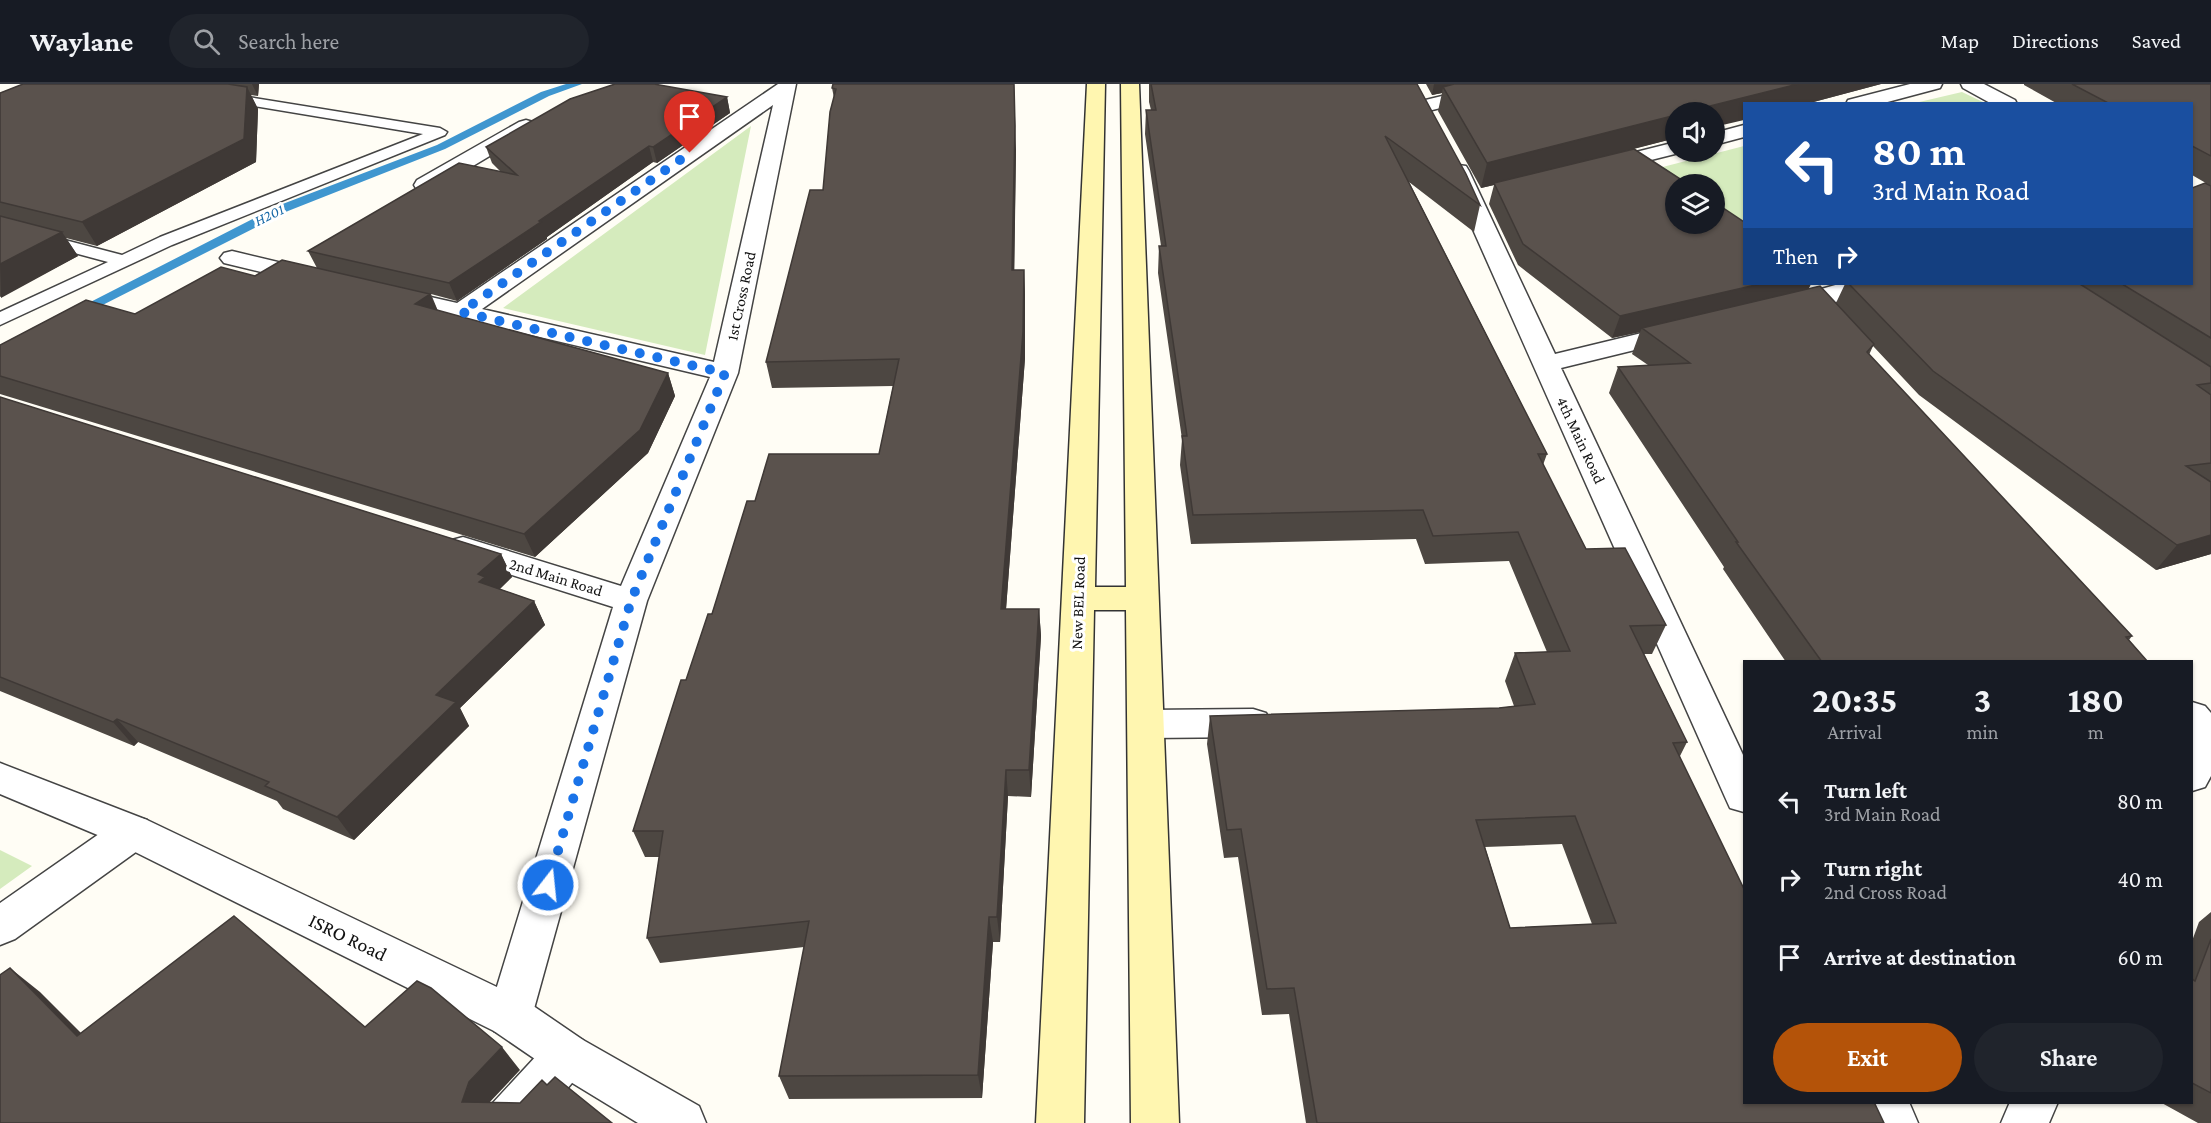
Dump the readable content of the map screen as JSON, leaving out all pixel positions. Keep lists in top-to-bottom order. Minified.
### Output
{"streets":{"main road":["New BEL Road"],"street":["1st Cross Road","4th Main Road","2nd Main Road","ISRO Road"]},"crossings":[["1st Cross Road","2nd Main Road"],["1st Cross Road","ISRO Road"]],"water":["H201"],"page":{"header":"Waylane","search":"Search here","nav":["Map","Directions","Saved"],"turn":["80 m","3rd Main Road"],"then":"Then","eta":["20:35","Arrival","3","min","180","m"],"list":[{"name":"Turn left","note":"3rd Main Road","value":"80 m"},{"name":"Turn right","note":"2nd Cross Road","value":"40 m"},{"name":"Arrive at destination","value":"60 m"}],"buttons":["Exit","Share"]}}
